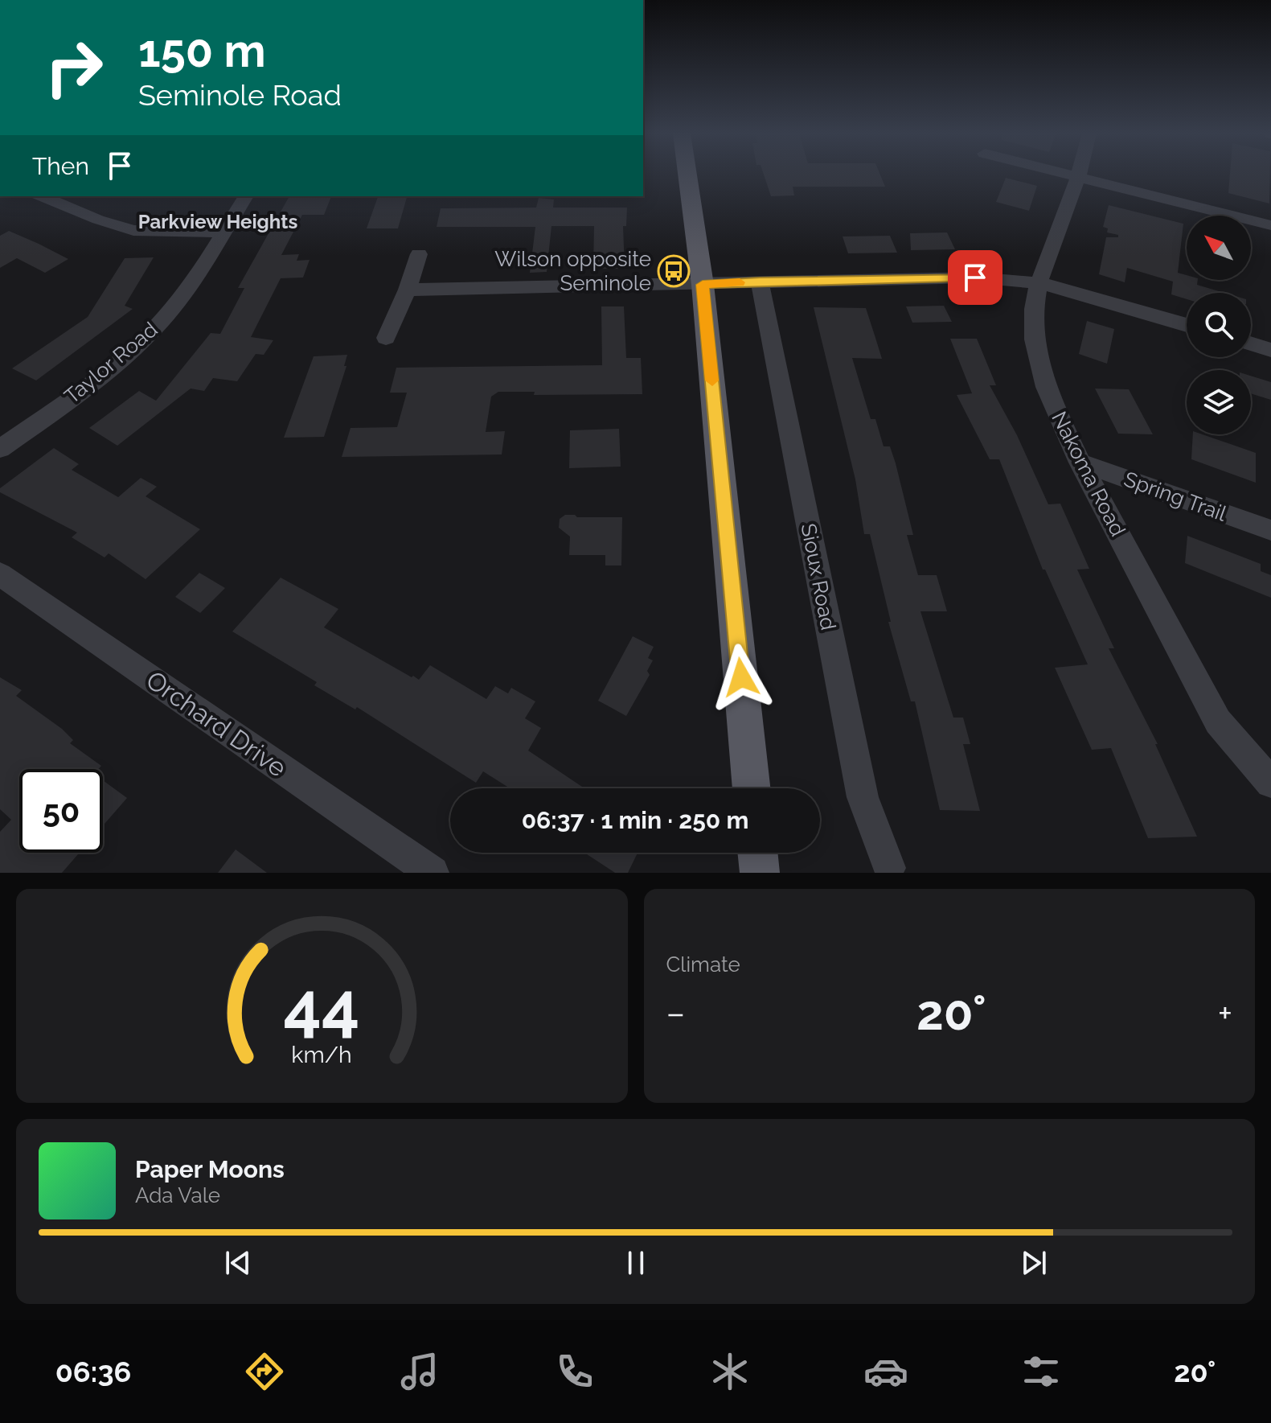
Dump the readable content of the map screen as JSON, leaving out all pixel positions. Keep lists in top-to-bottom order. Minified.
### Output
{"streets":{"street":["Taylor Road","Nakoma Road","Spring Trail","Sioux Road","Orchard Drive"]},"crossings":[["Nakoma Road","Spring Trail"]],"districts":["Parkview Heights"],"places":{"bus stop":["Wilson opposite Seminole"]},"north":"top left","page":{"turn":["150 m","Seminole Road"],"then":"Then","limit":"50","trip":"06:37 · 1 min · 250 m","tile":"Climate","heat":["−","20°","+"],"song":["Paper Moons","Ada Vale"],"tabs":["06:36","20°"],"gauge":["44","km/h"]}}
